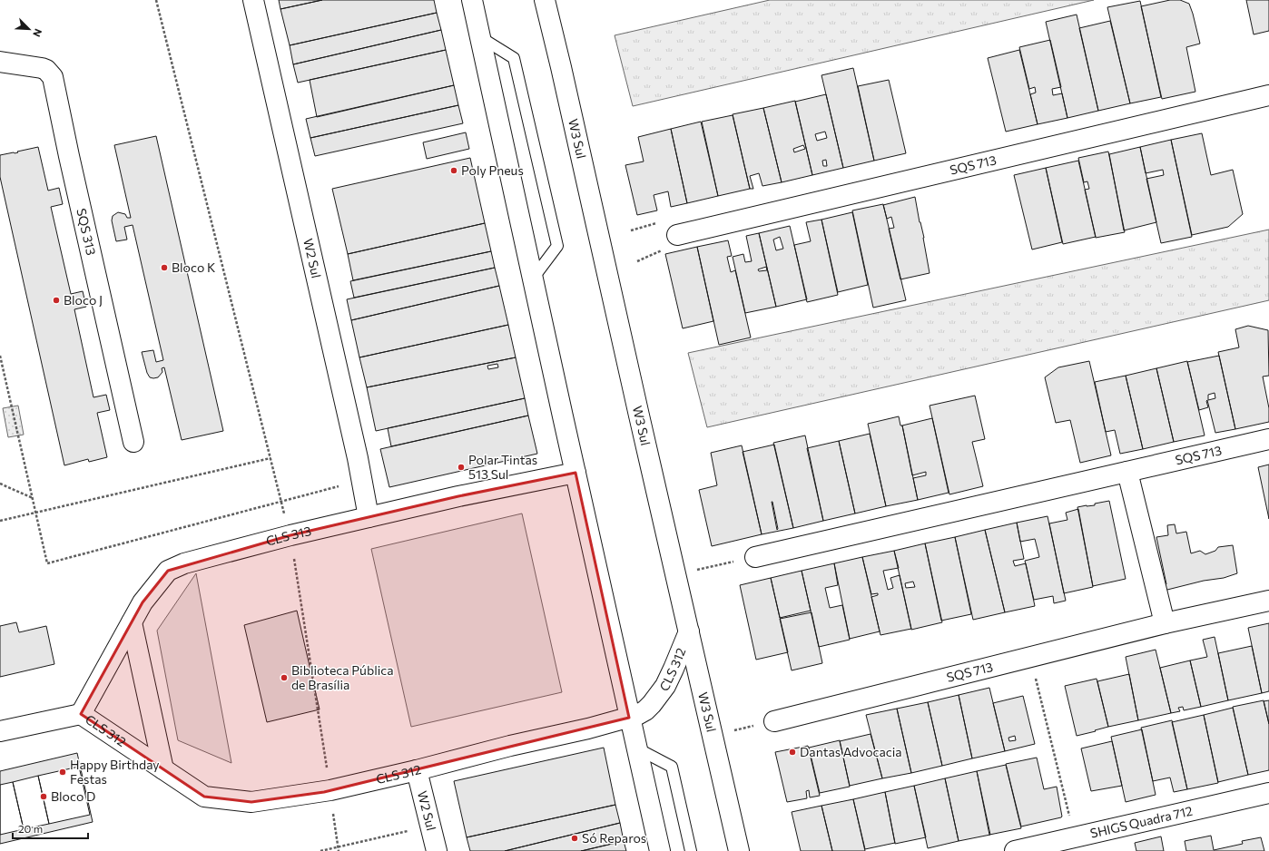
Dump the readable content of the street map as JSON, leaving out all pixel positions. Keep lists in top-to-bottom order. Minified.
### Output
{"streets":{"street":["W3 Sul","SQS 713","SQS 313","W2 Sul","CLS 313","CLS 312","SHIGS Quadra 712"]},"crossings":[["W3 Sul","CLS 312"],["W2 Sul","CLS 313"],["W2 Sul","CLS 312"],["CLS 313","CLS 312"]],"places":["Poly Pneus","Bloco K","Bloco J","Polar Tintas 513 Sul","Biblioteca Pública de Brasília","Dantas Advocacia","Happy Birthday Festas","Bloco D","Só Reparos"],"scale_bar":"20 m","north":"bottom right"}
